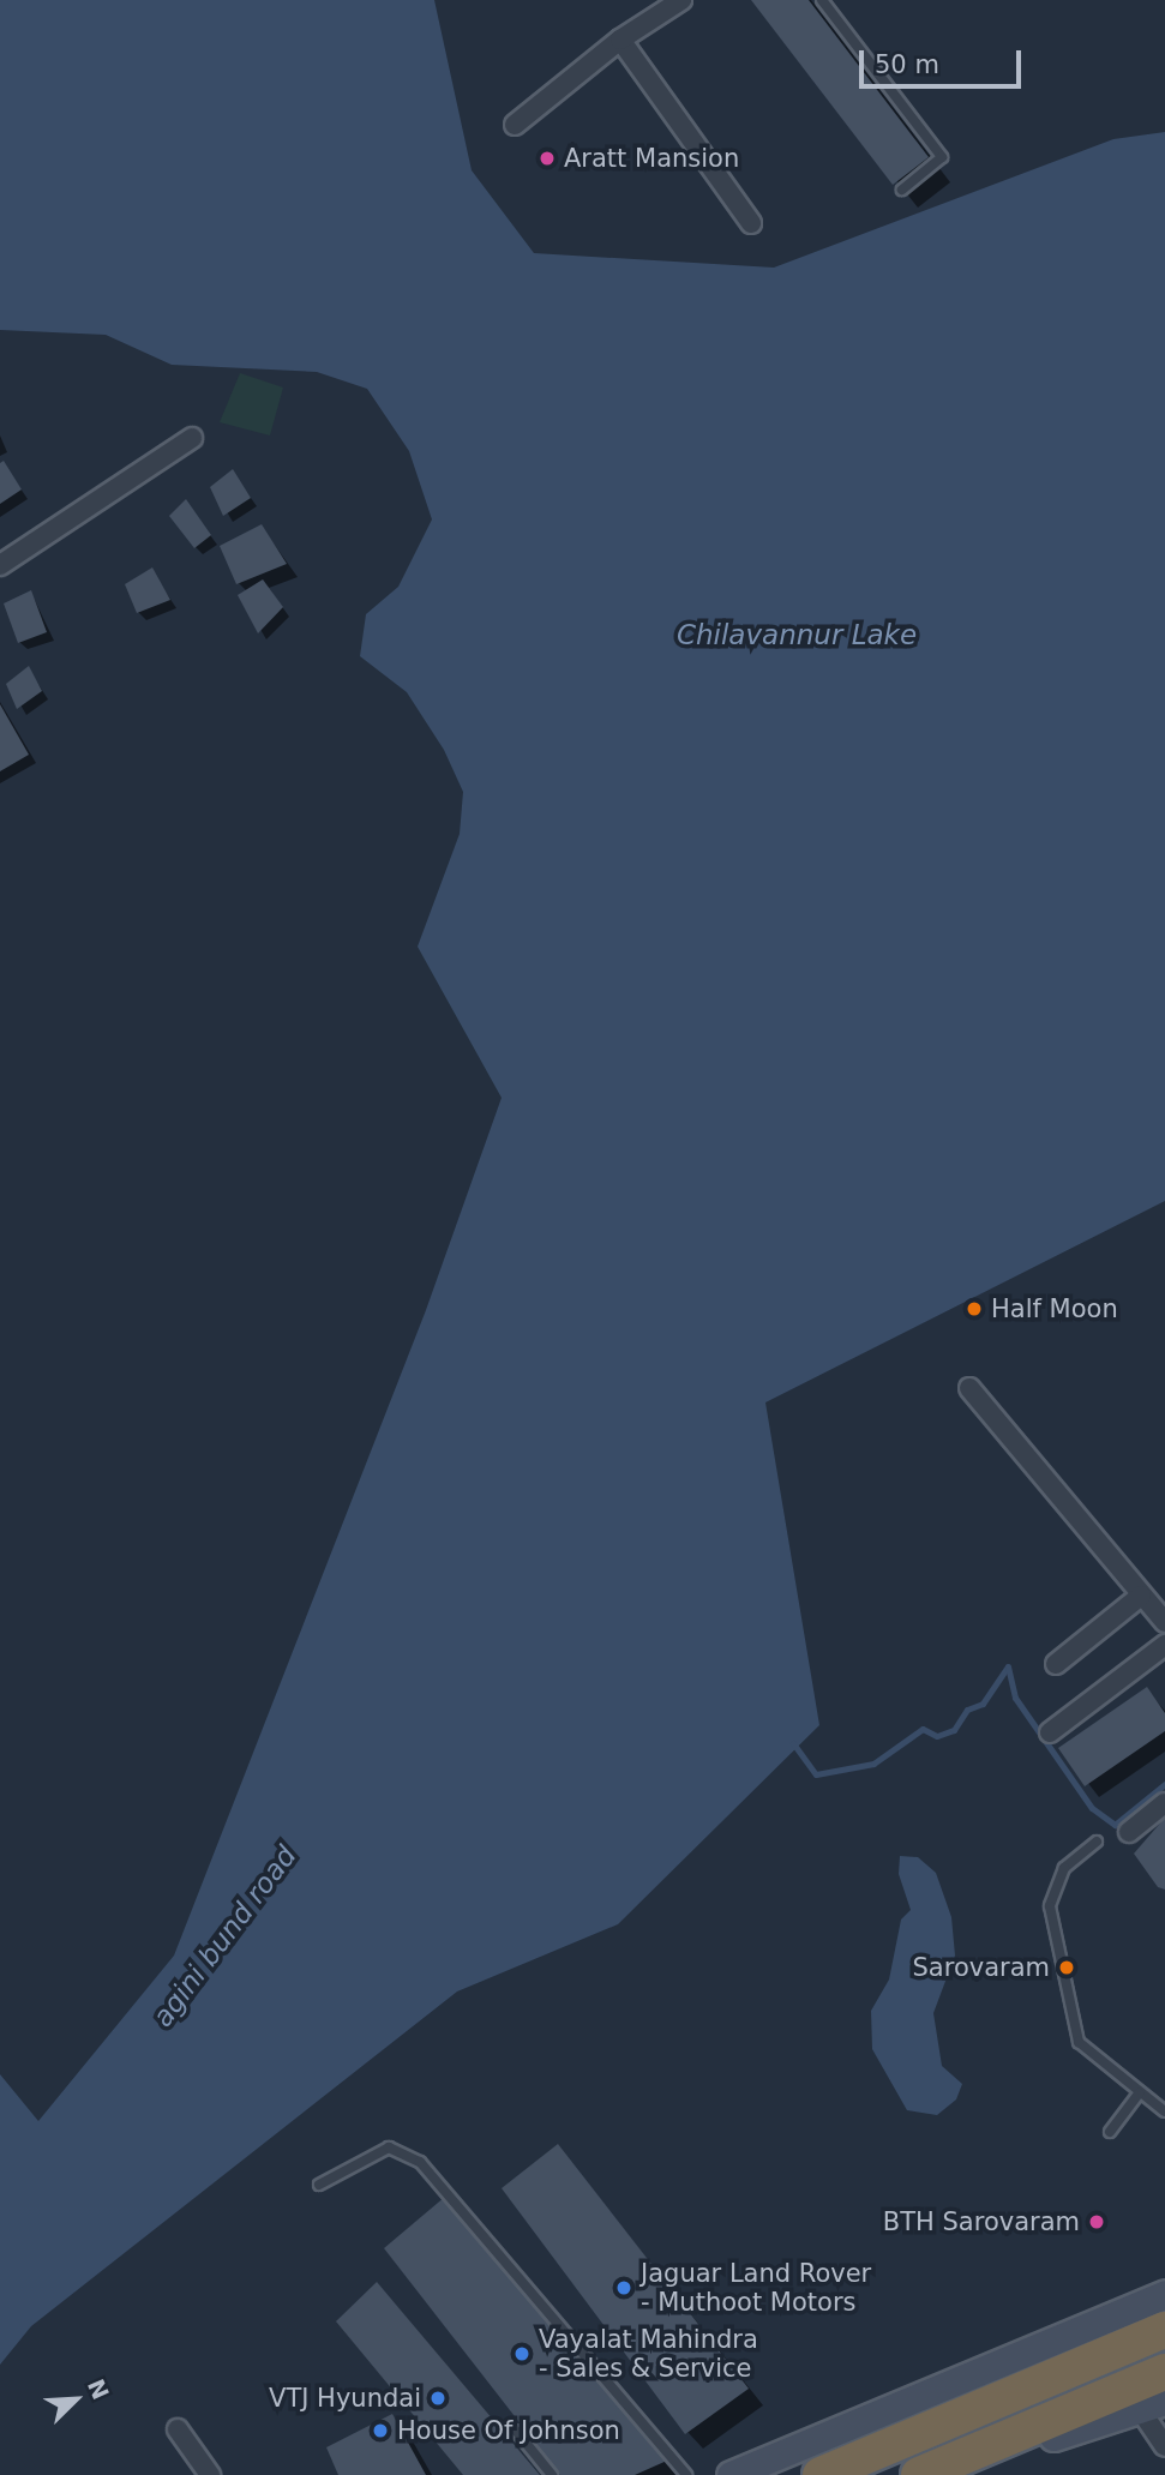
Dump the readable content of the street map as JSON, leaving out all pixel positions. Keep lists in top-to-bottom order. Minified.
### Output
{"water":["Chilavannur Lake","agini bund road"],"places":["Aratt Mansion","Half Moon","Sarovaram","BTH Sarovaram","Jaguar Land Rover - Muthoot Motors","Vayalat Mahindra - Sales & Service","VTJ Hyundai","House Of Johnson"],"scale_bar":"50 m","north":"top right"}
